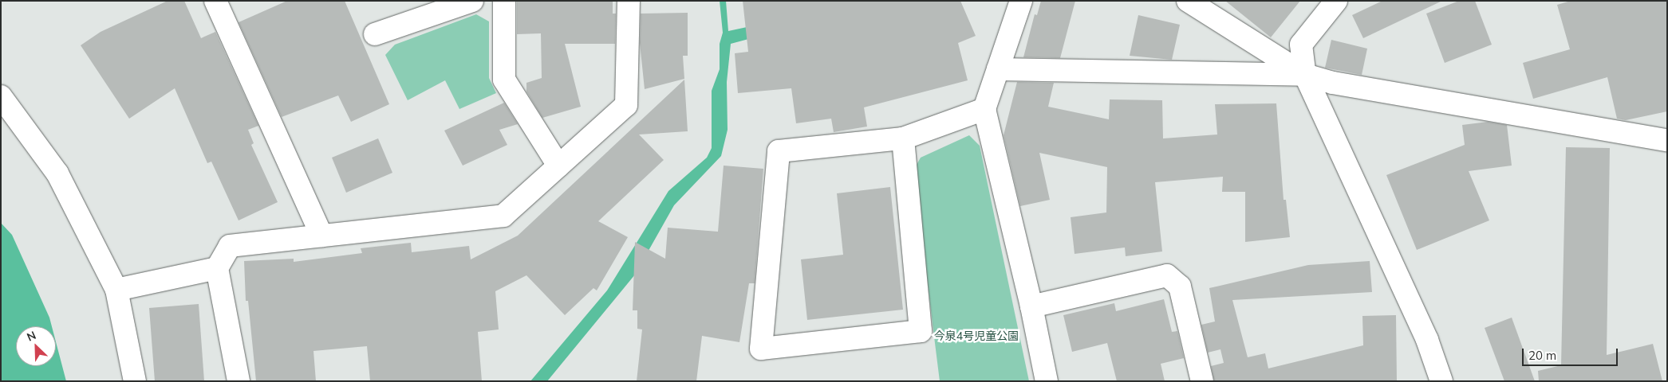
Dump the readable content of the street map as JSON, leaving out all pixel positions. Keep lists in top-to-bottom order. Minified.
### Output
{"parks":["今泉4号児童公園"],"scale_bar":"20 m","north":"top left"}
